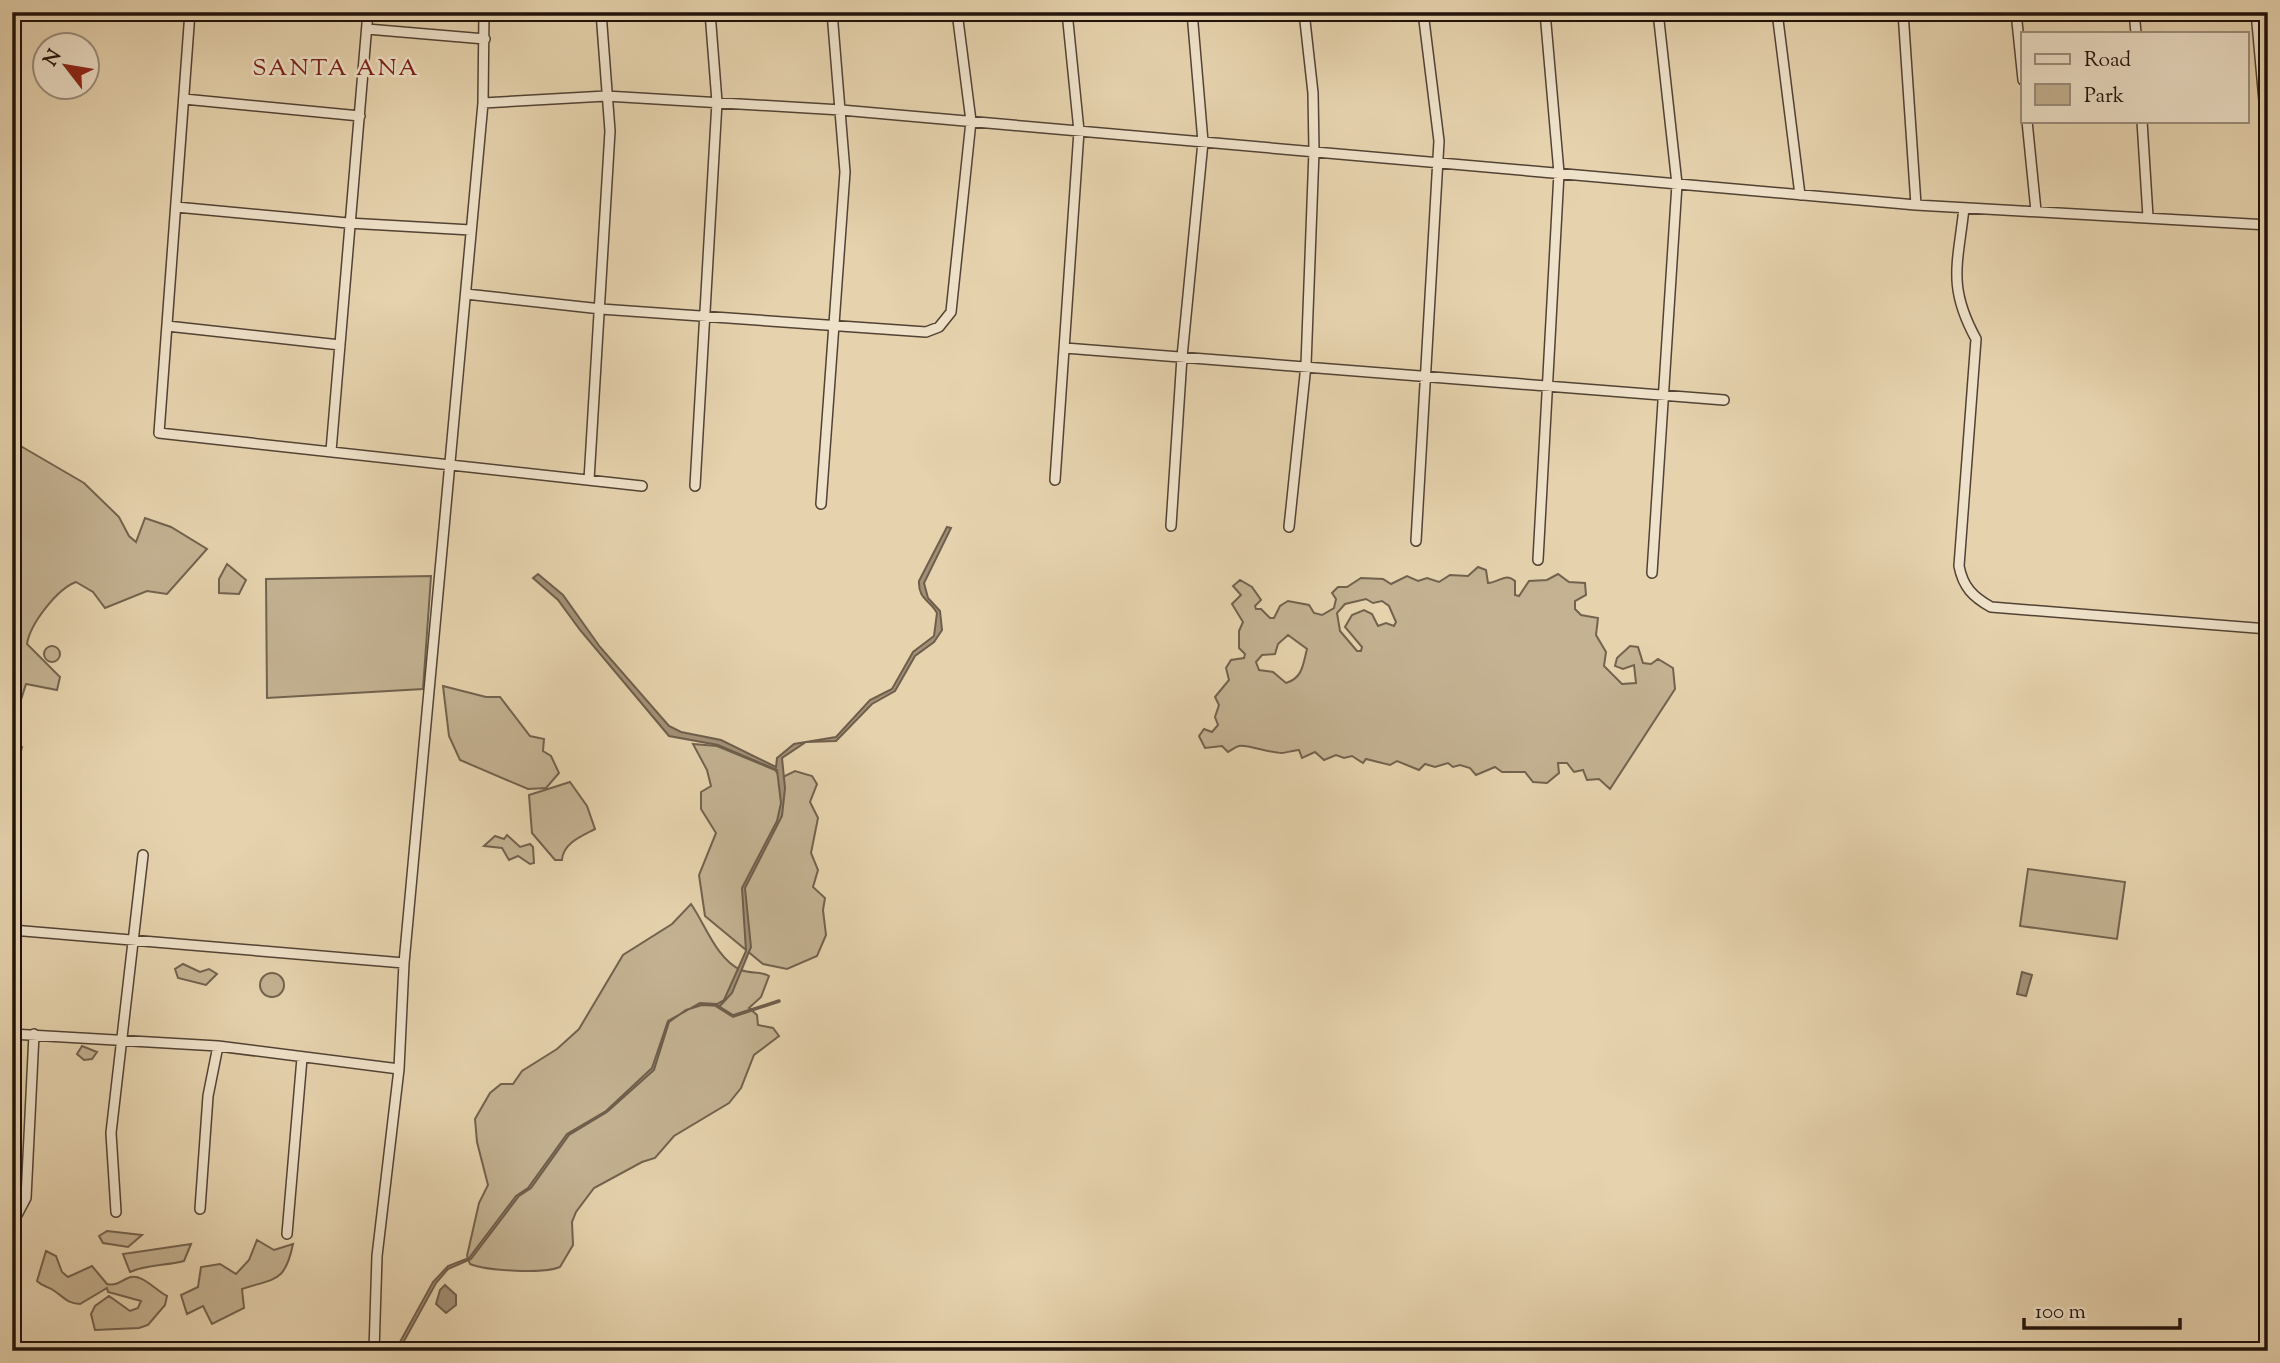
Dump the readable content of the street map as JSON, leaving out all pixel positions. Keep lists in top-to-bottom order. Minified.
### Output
{"districts":["SANTA ANA"],"legend":["Road","Park"],"scale_bar":"100 m","north":"top left"}
